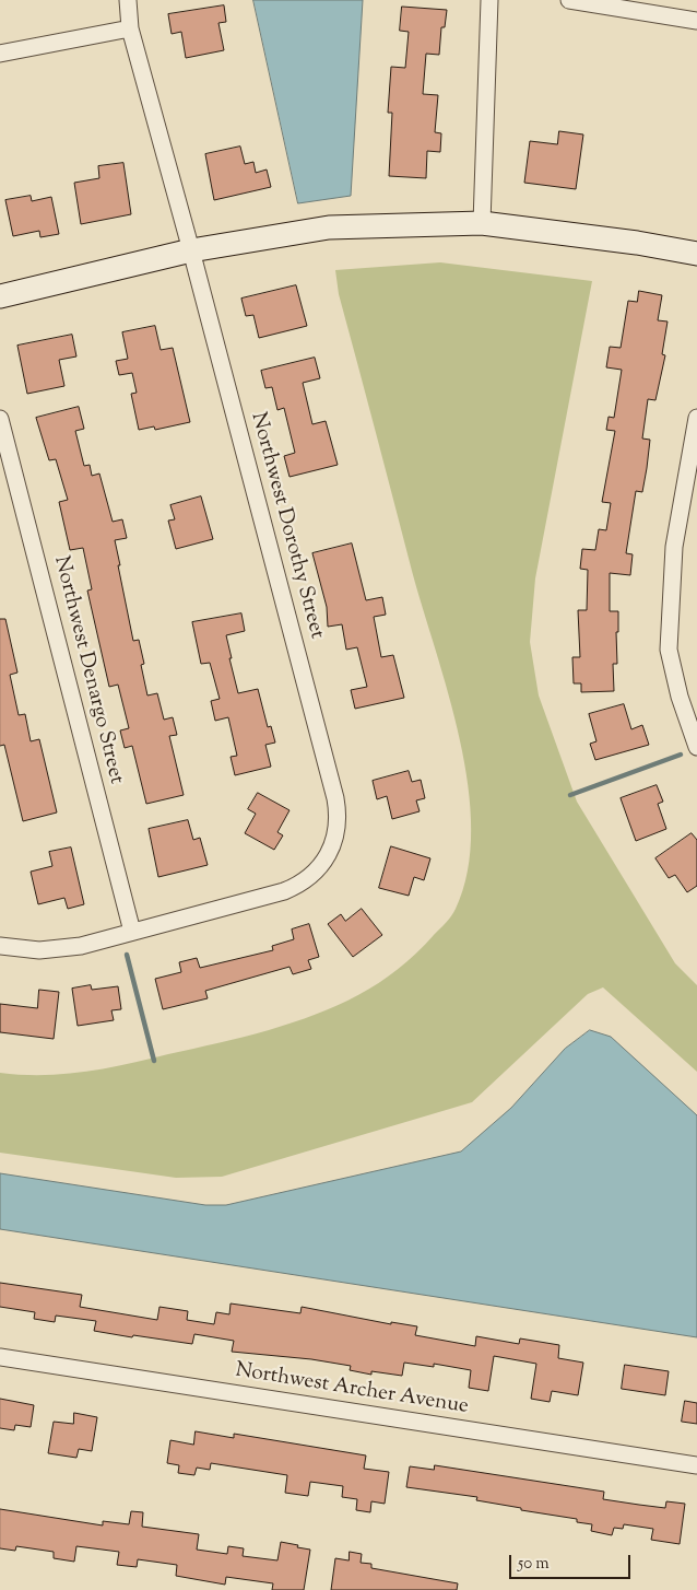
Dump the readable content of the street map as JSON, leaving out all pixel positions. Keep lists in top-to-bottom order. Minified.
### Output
{"streets":{"street":["Northwest Dorothy Street","Northwest Denargo Street","Northwest Archer Avenue"]},"crossings":[["Northwest Dorothy Street","Northwest Denargo Street"]],"scale_bar":"50 m"}
